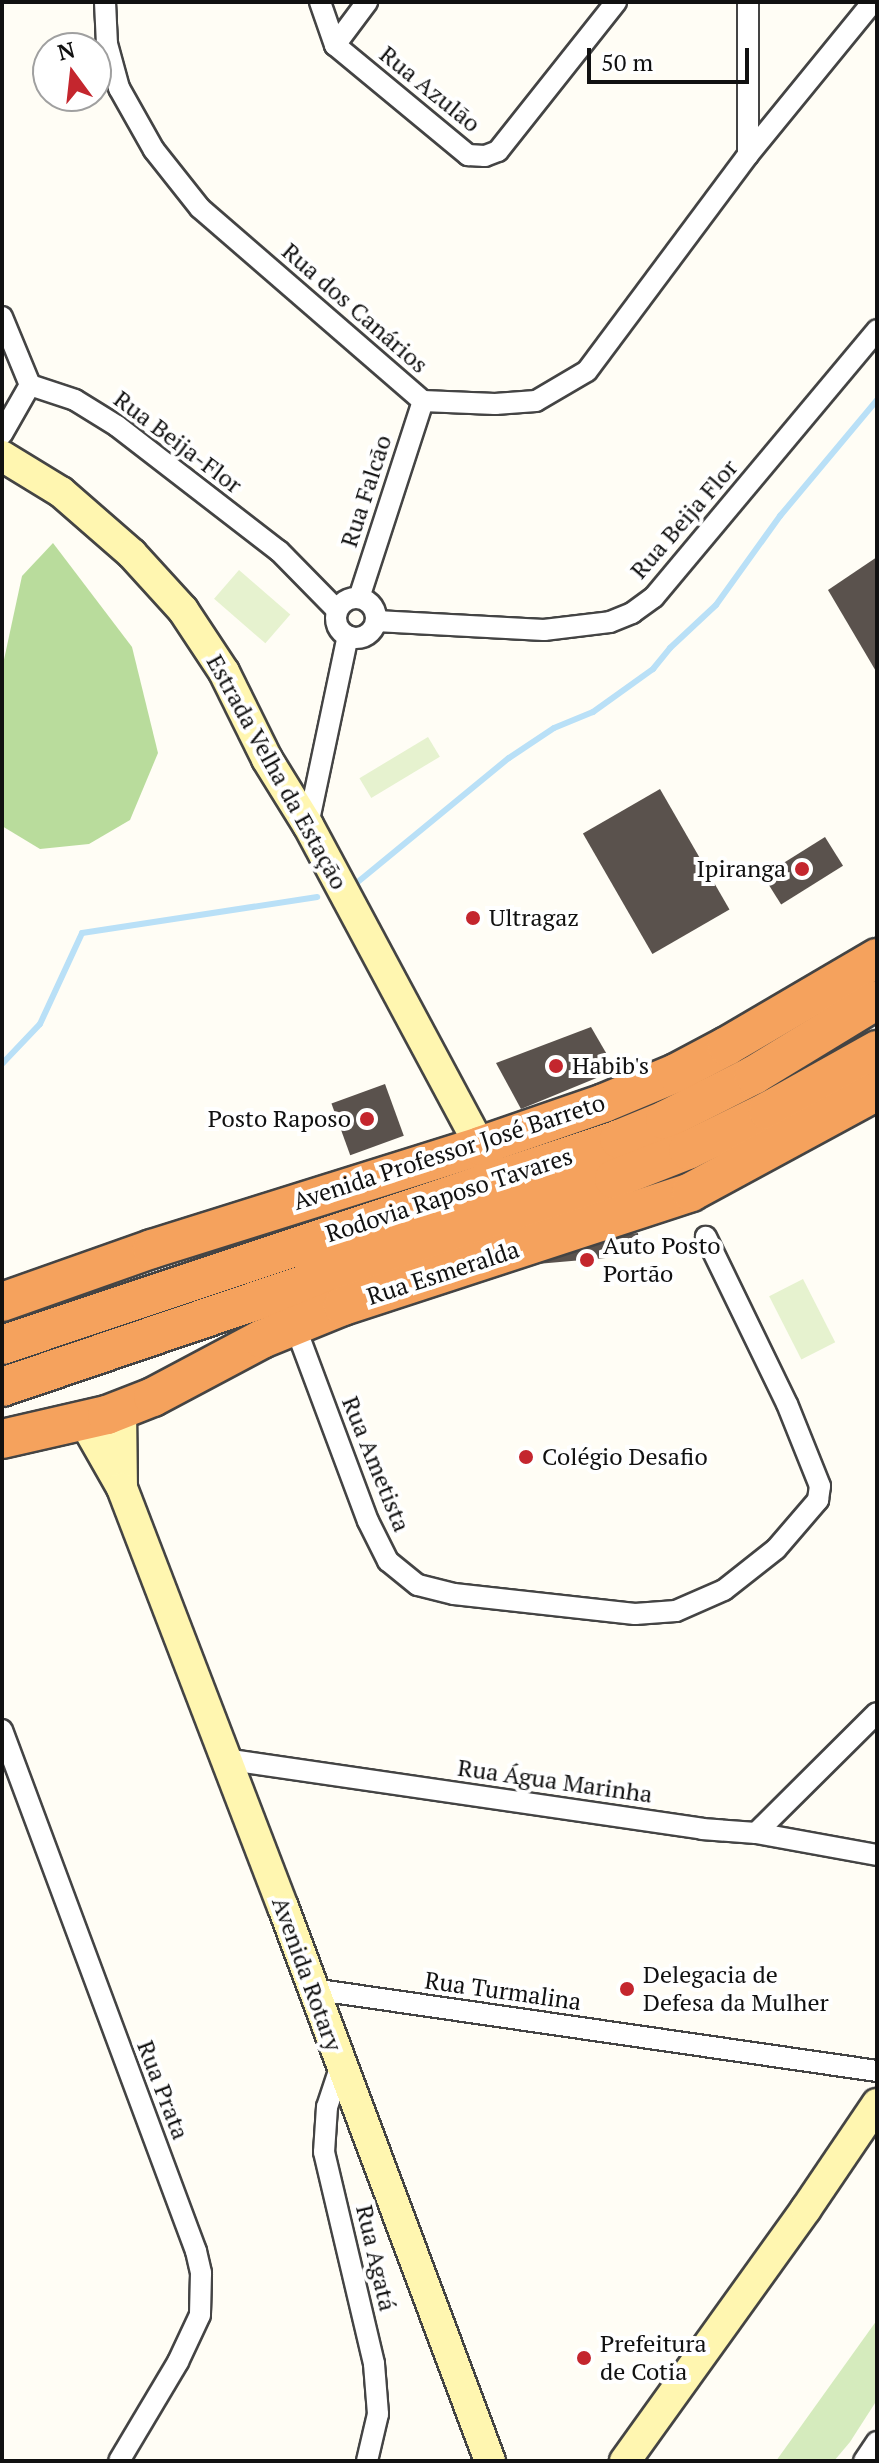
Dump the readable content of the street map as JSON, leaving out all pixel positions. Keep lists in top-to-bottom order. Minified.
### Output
{"streets":{"highway":["Avenida Professor José Barreto","Rodovia Raposo Tavares","Rua Esmeralda"],"street":["Rua Azulão","Rua dos Canários","Rua Beija-Flor","Rua Falcão","Rua Beija Flor","Estrada Velha da Estação","Rua Ametista","Rua Água Marinha","Avenida Rotary","Rua Turmalina","Rua Prata","Rua Agatá"]},"crossings":[["Rua dos Canários","Rua Falcão"],["Rua Beija-Flor","Rua Falcão"],["Rua Beija-Flor","Rua Beija Flor"],["Rua Falcão","Rua Beija Flor"],["Estrada Velha da Estação","Avenida Professor José Barreto"],["Rua Esmeralda","Rua Ametista"],["Rua Esmeralda","Avenida Rotary"],["Rua Água Marinha","Avenida Rotary"],["Avenida Rotary","Rua Turmalina"],["Avenida Rotary","Rua Agatá"]],"places":["Ipiranga","Ultragaz","Habib's","Posto Raposo","Auto Posto Portão","Colégio Desafio","Delegacia de Defesa da Mulher","Prefeitura de Cotia"],"scale_bar":"50 m","north":"top"}
